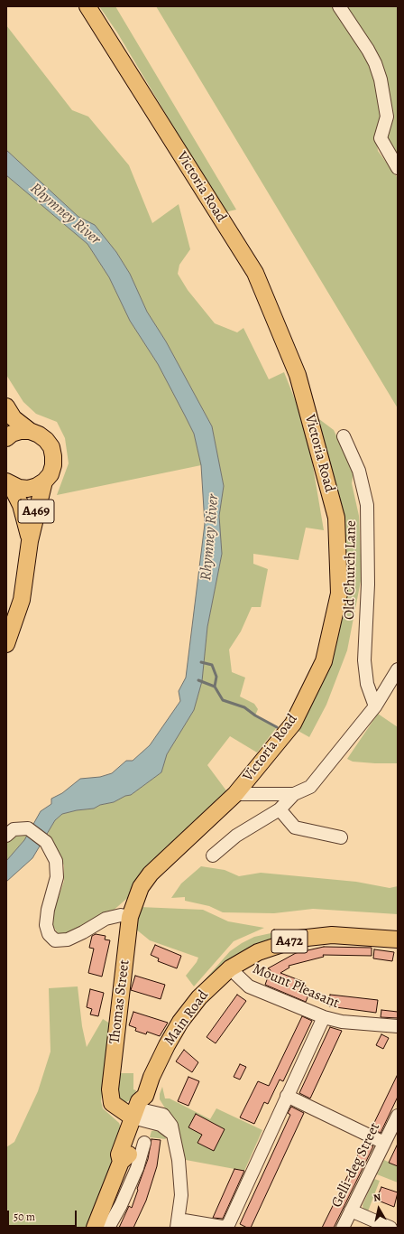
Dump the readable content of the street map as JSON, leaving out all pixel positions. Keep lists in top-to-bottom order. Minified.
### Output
{"streets":{"main road":["Victoria Road","A469","A472","Thomas Street","Main Road"],"street":["Old Church Lane","Mount Pleasant","Gelli-deg Street"]},"crossings":[["Victoria Road","Thomas Street"],["Mount Pleasant","Main Road"],["Thomas Street","Main Road"]],"water":["Rhymney River"],"scale_bar":"50 m","north":"top"}
